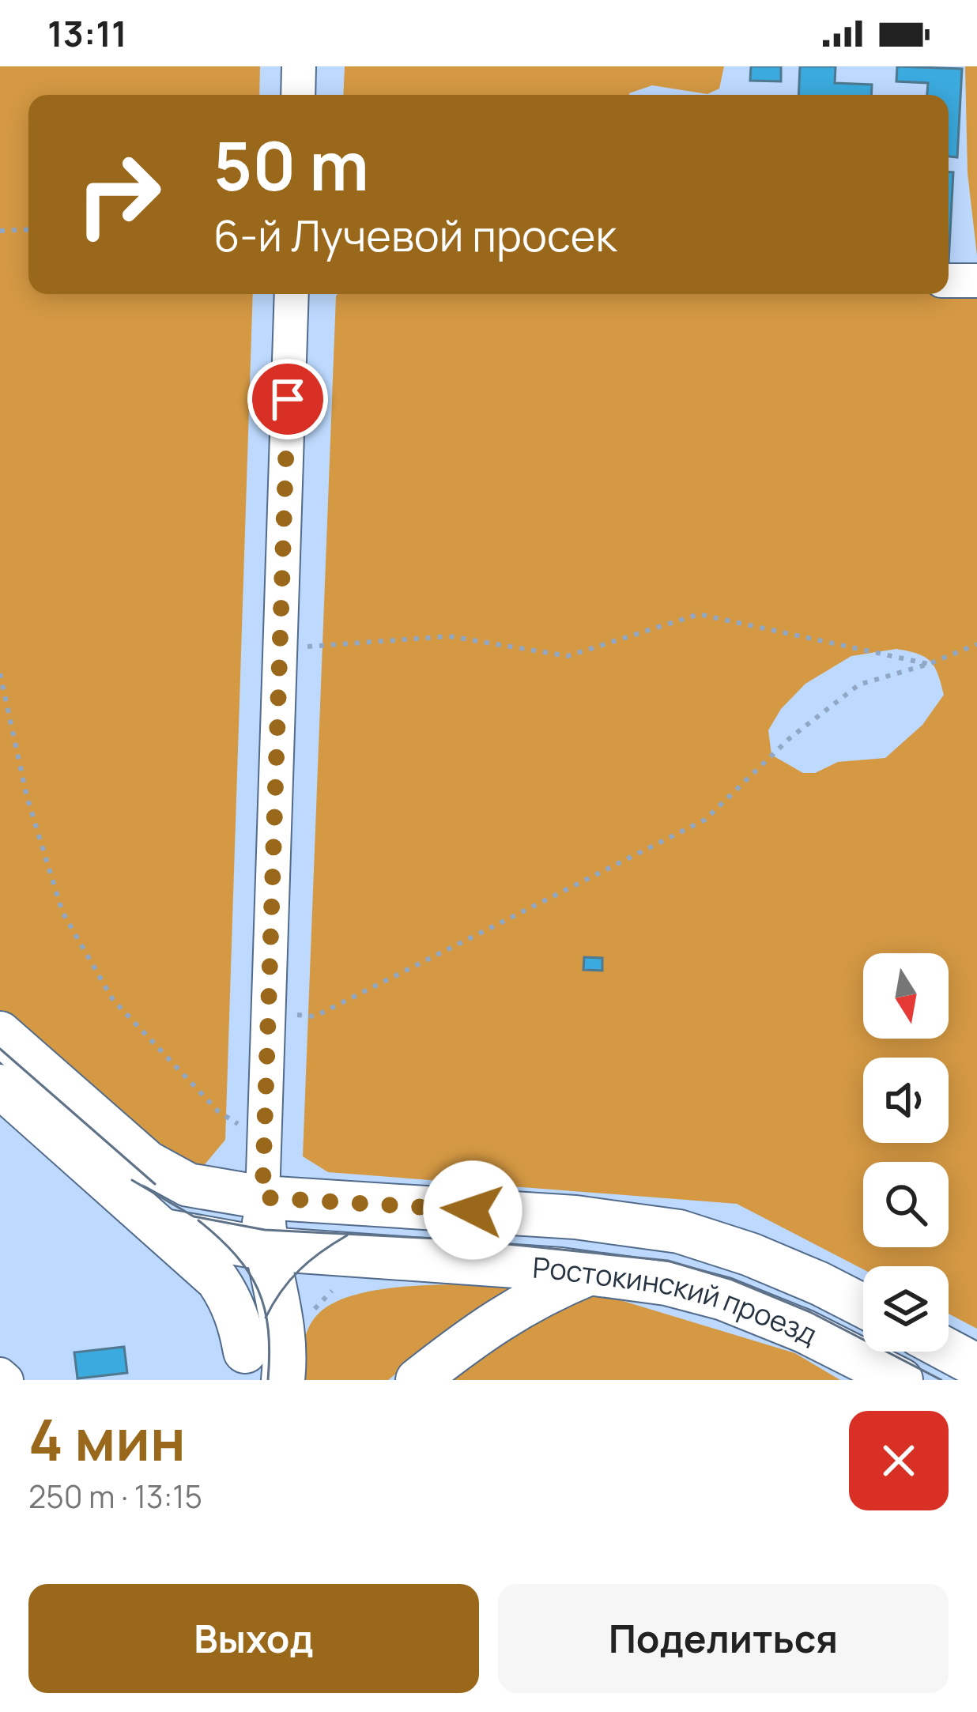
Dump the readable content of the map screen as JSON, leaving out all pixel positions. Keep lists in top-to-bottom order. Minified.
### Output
{"streets":{"main road":["Ростокинский проезд"]},"north":"bottom","page":{"status":"13:11","turn":["50 m","6-й Лучевой просек"],"heading":["4 мин","250 m · 13:15"],"buttons":["Выход","Поделиться"]}}
